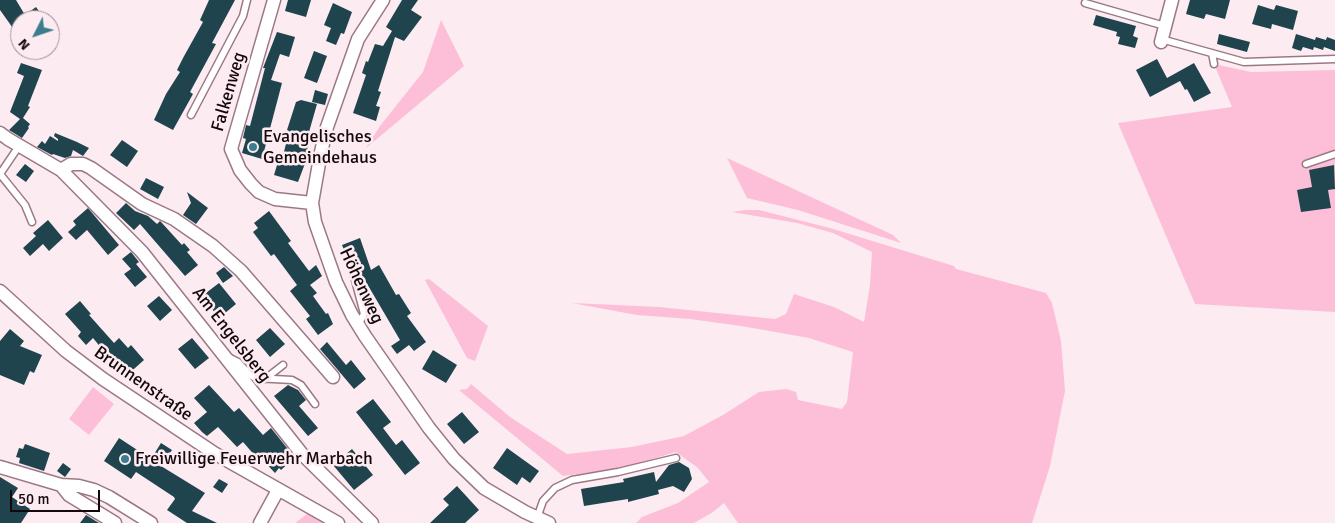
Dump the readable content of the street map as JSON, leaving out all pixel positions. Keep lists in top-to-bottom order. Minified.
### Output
{"streets":{"street":["Falkenweg","Höhenweg","Am Engelsberg","Brunnenstraße"]},"crossings":[["Falkenweg","Höhenweg"]],"places":["Evangelisches Gemeindehaus","Freiwillige Feuerwehr Marbach"],"scale_bar":"50 m","north":"bottom left"}
